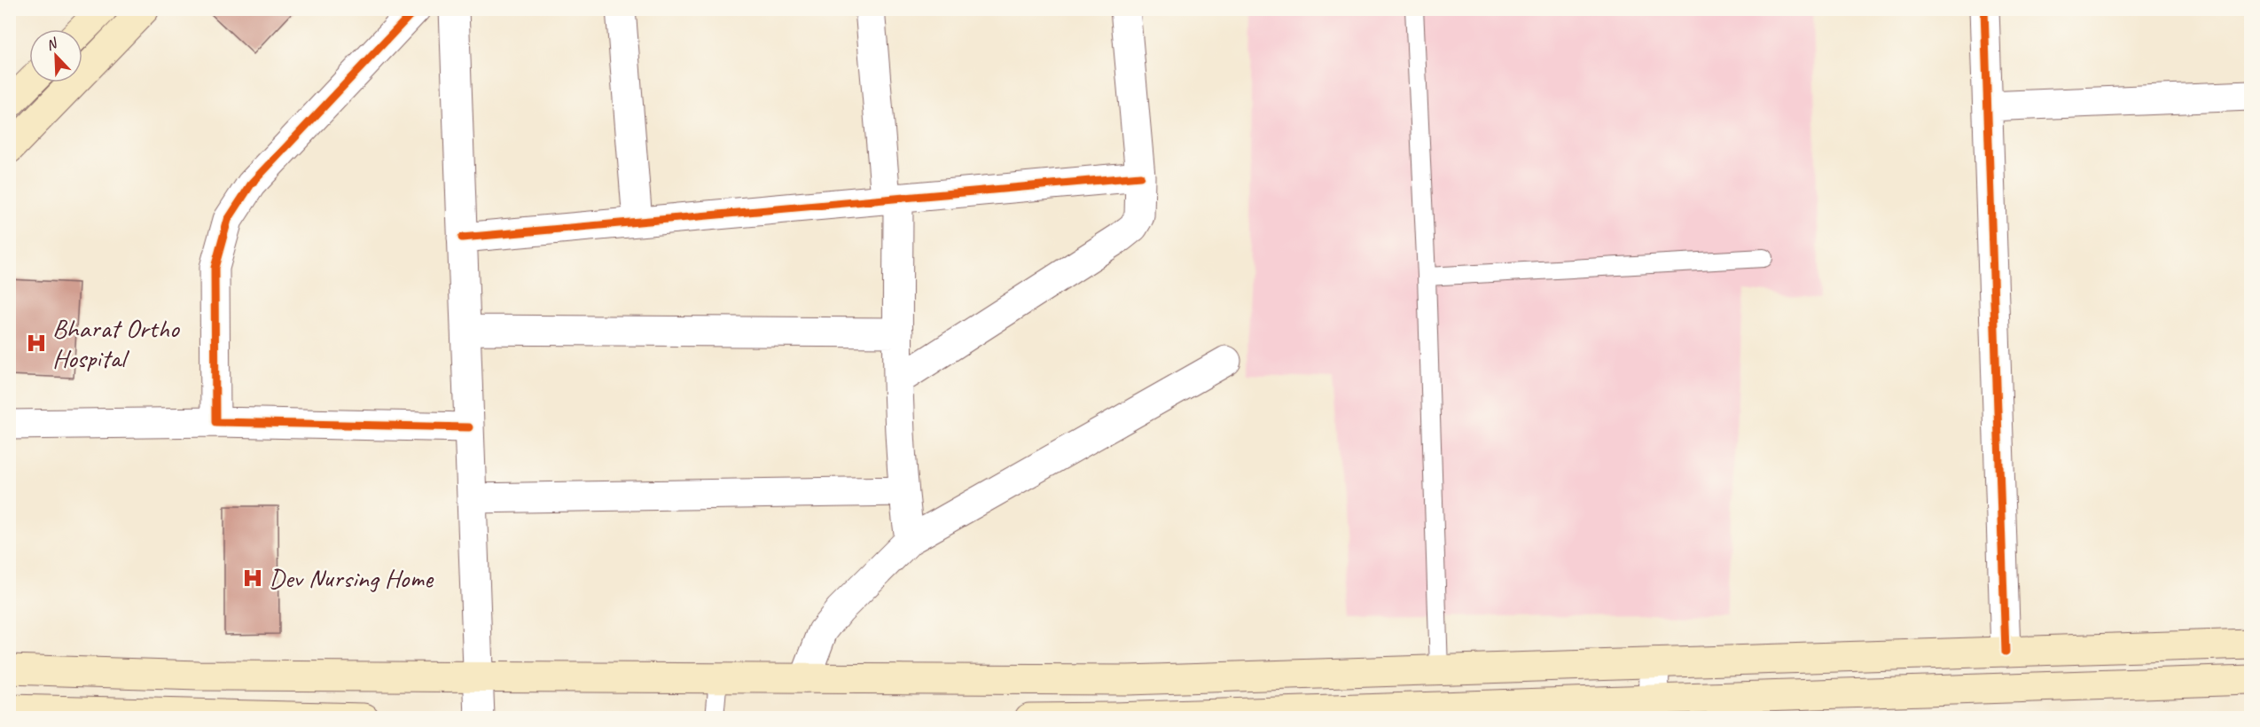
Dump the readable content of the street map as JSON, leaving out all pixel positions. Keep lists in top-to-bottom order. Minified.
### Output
{"places":{"hospital":["Bharat Ortho Hospital","Dev Nursing Home"]},"north":"top left"}
